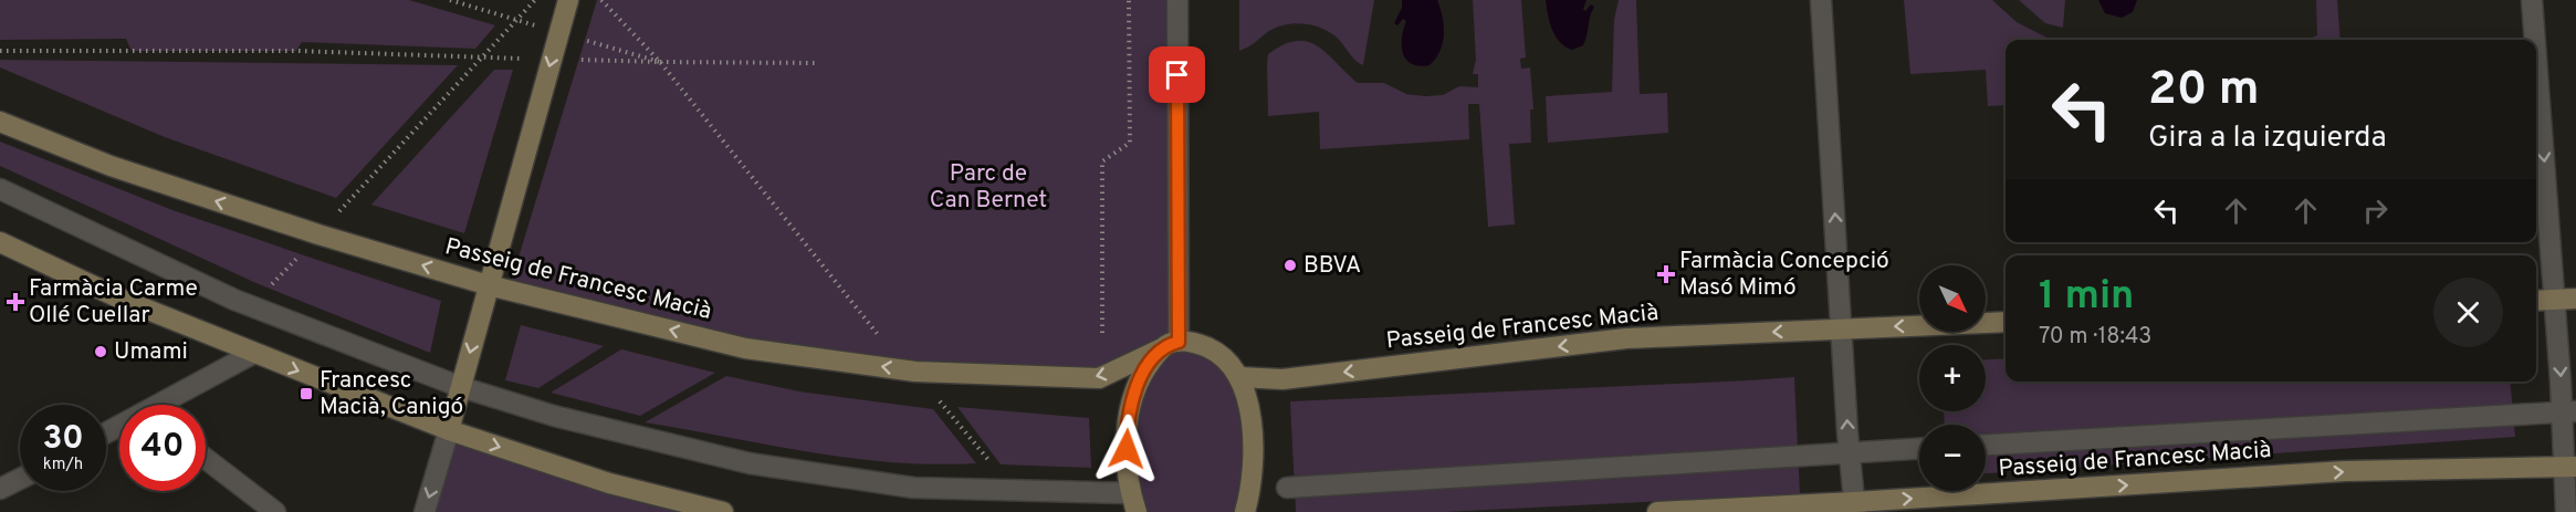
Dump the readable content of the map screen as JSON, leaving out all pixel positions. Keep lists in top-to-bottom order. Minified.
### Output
{"streets":{"street":["Passeig de Francesc Macià"]},"parks":["Parc de Can Bernet"],"places":{"other":["BBVA","Umami"],"health":["Farmàcia Concepció Masó Mimó","Farmàcia Carme Ollé Cuellar"],"transit":["Francesc Macià, Canigó"]},"north":"bottom right","page":{"turn":["20 m","Gira a la izquierda"],"heading":["1 min","70 m · 18:43"],"map_buttons":["+","−"],"speed":"30 km/h","limit":"40"}}
